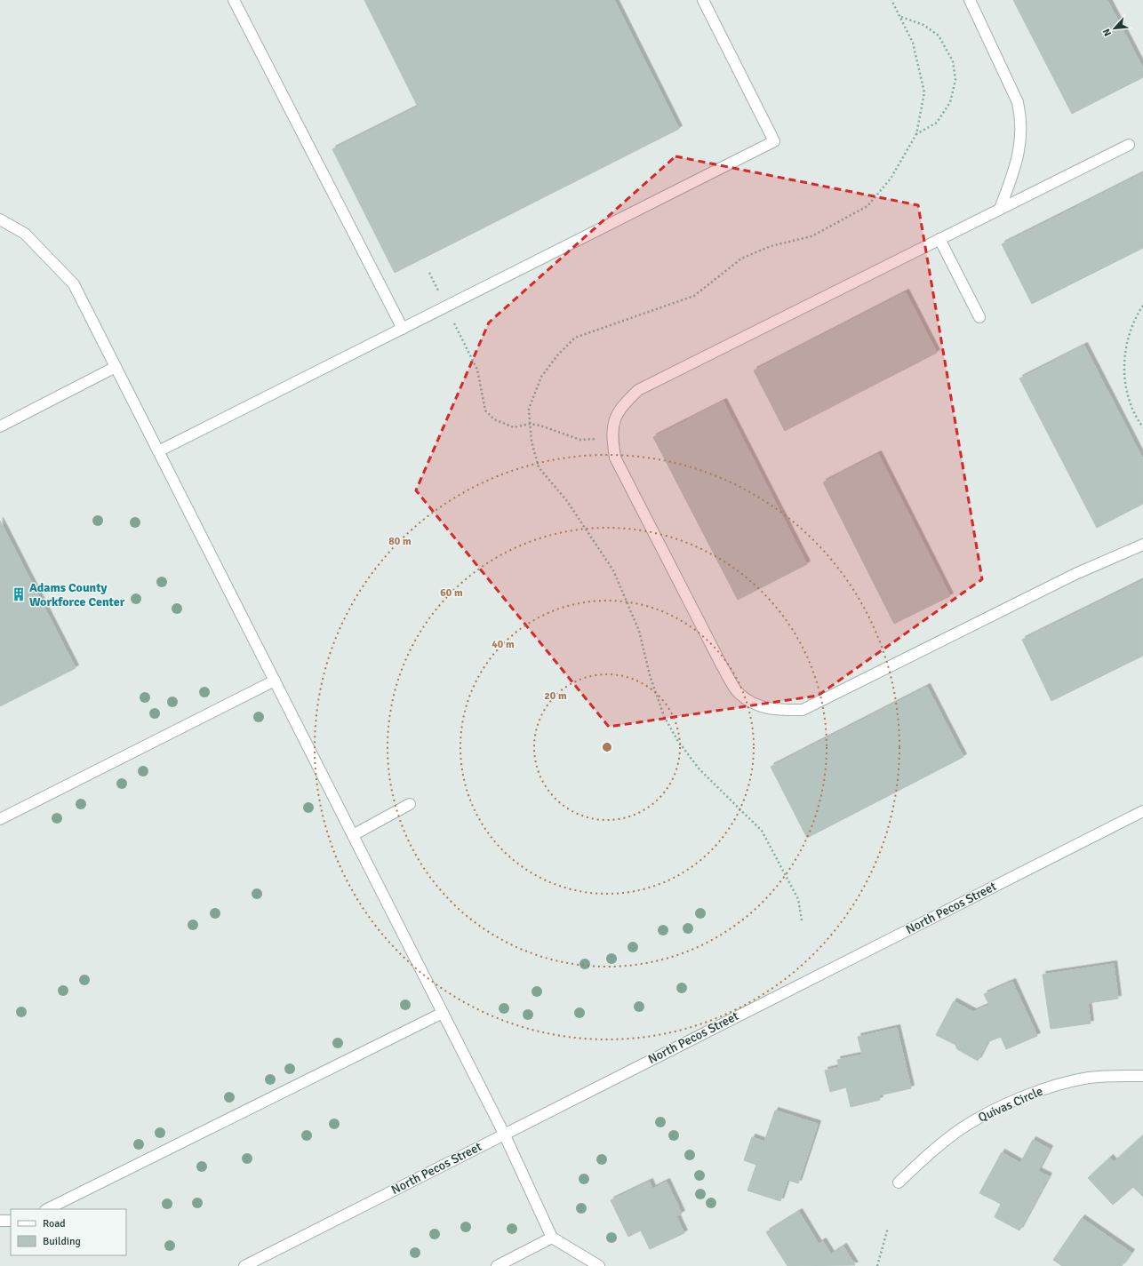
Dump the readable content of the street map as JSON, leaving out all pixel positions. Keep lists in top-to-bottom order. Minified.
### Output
{"streets":{"street":["North Pecos Street","Quivas Circle"]},"places":{"building":["Adams County Workforce Center"]},"legend":["Road","Building"],"north":"bottom left","rings":["80 m","60 m","40 m","20 m"]}
